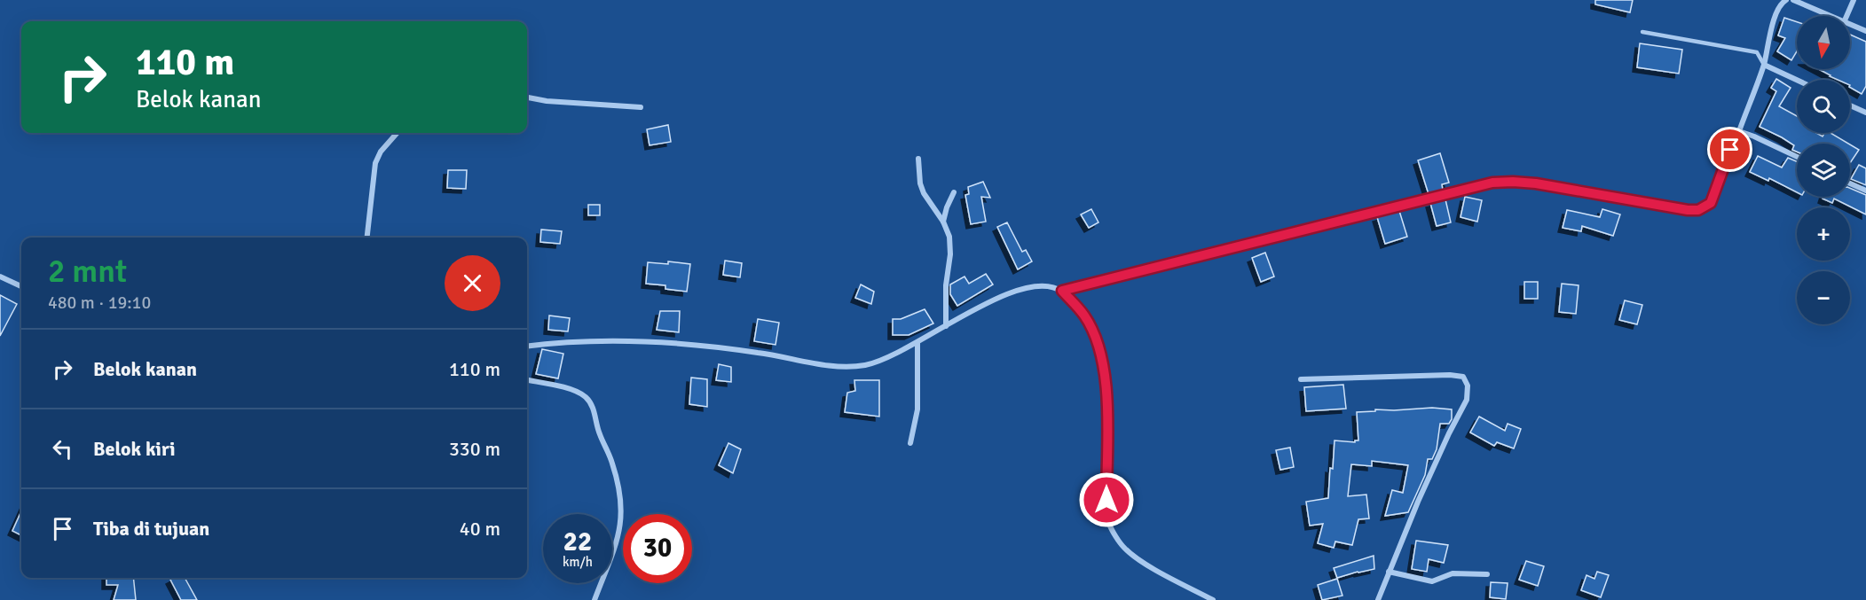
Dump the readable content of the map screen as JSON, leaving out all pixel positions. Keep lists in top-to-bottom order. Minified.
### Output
{"north":"bottom","page":{"map_buttons":["+","−"],"turn":["110 m","Belok kanan"],"heading":["2 mnt","480 m · 19:10"],"list":[{"name":"Belok kanan","value":"110 m"},{"name":"Belok kiri","value":"330 m"},{"name":"Tiba di tujuan","value":"40 m"}],"speed":"22 km/h","limit":"30"}}
